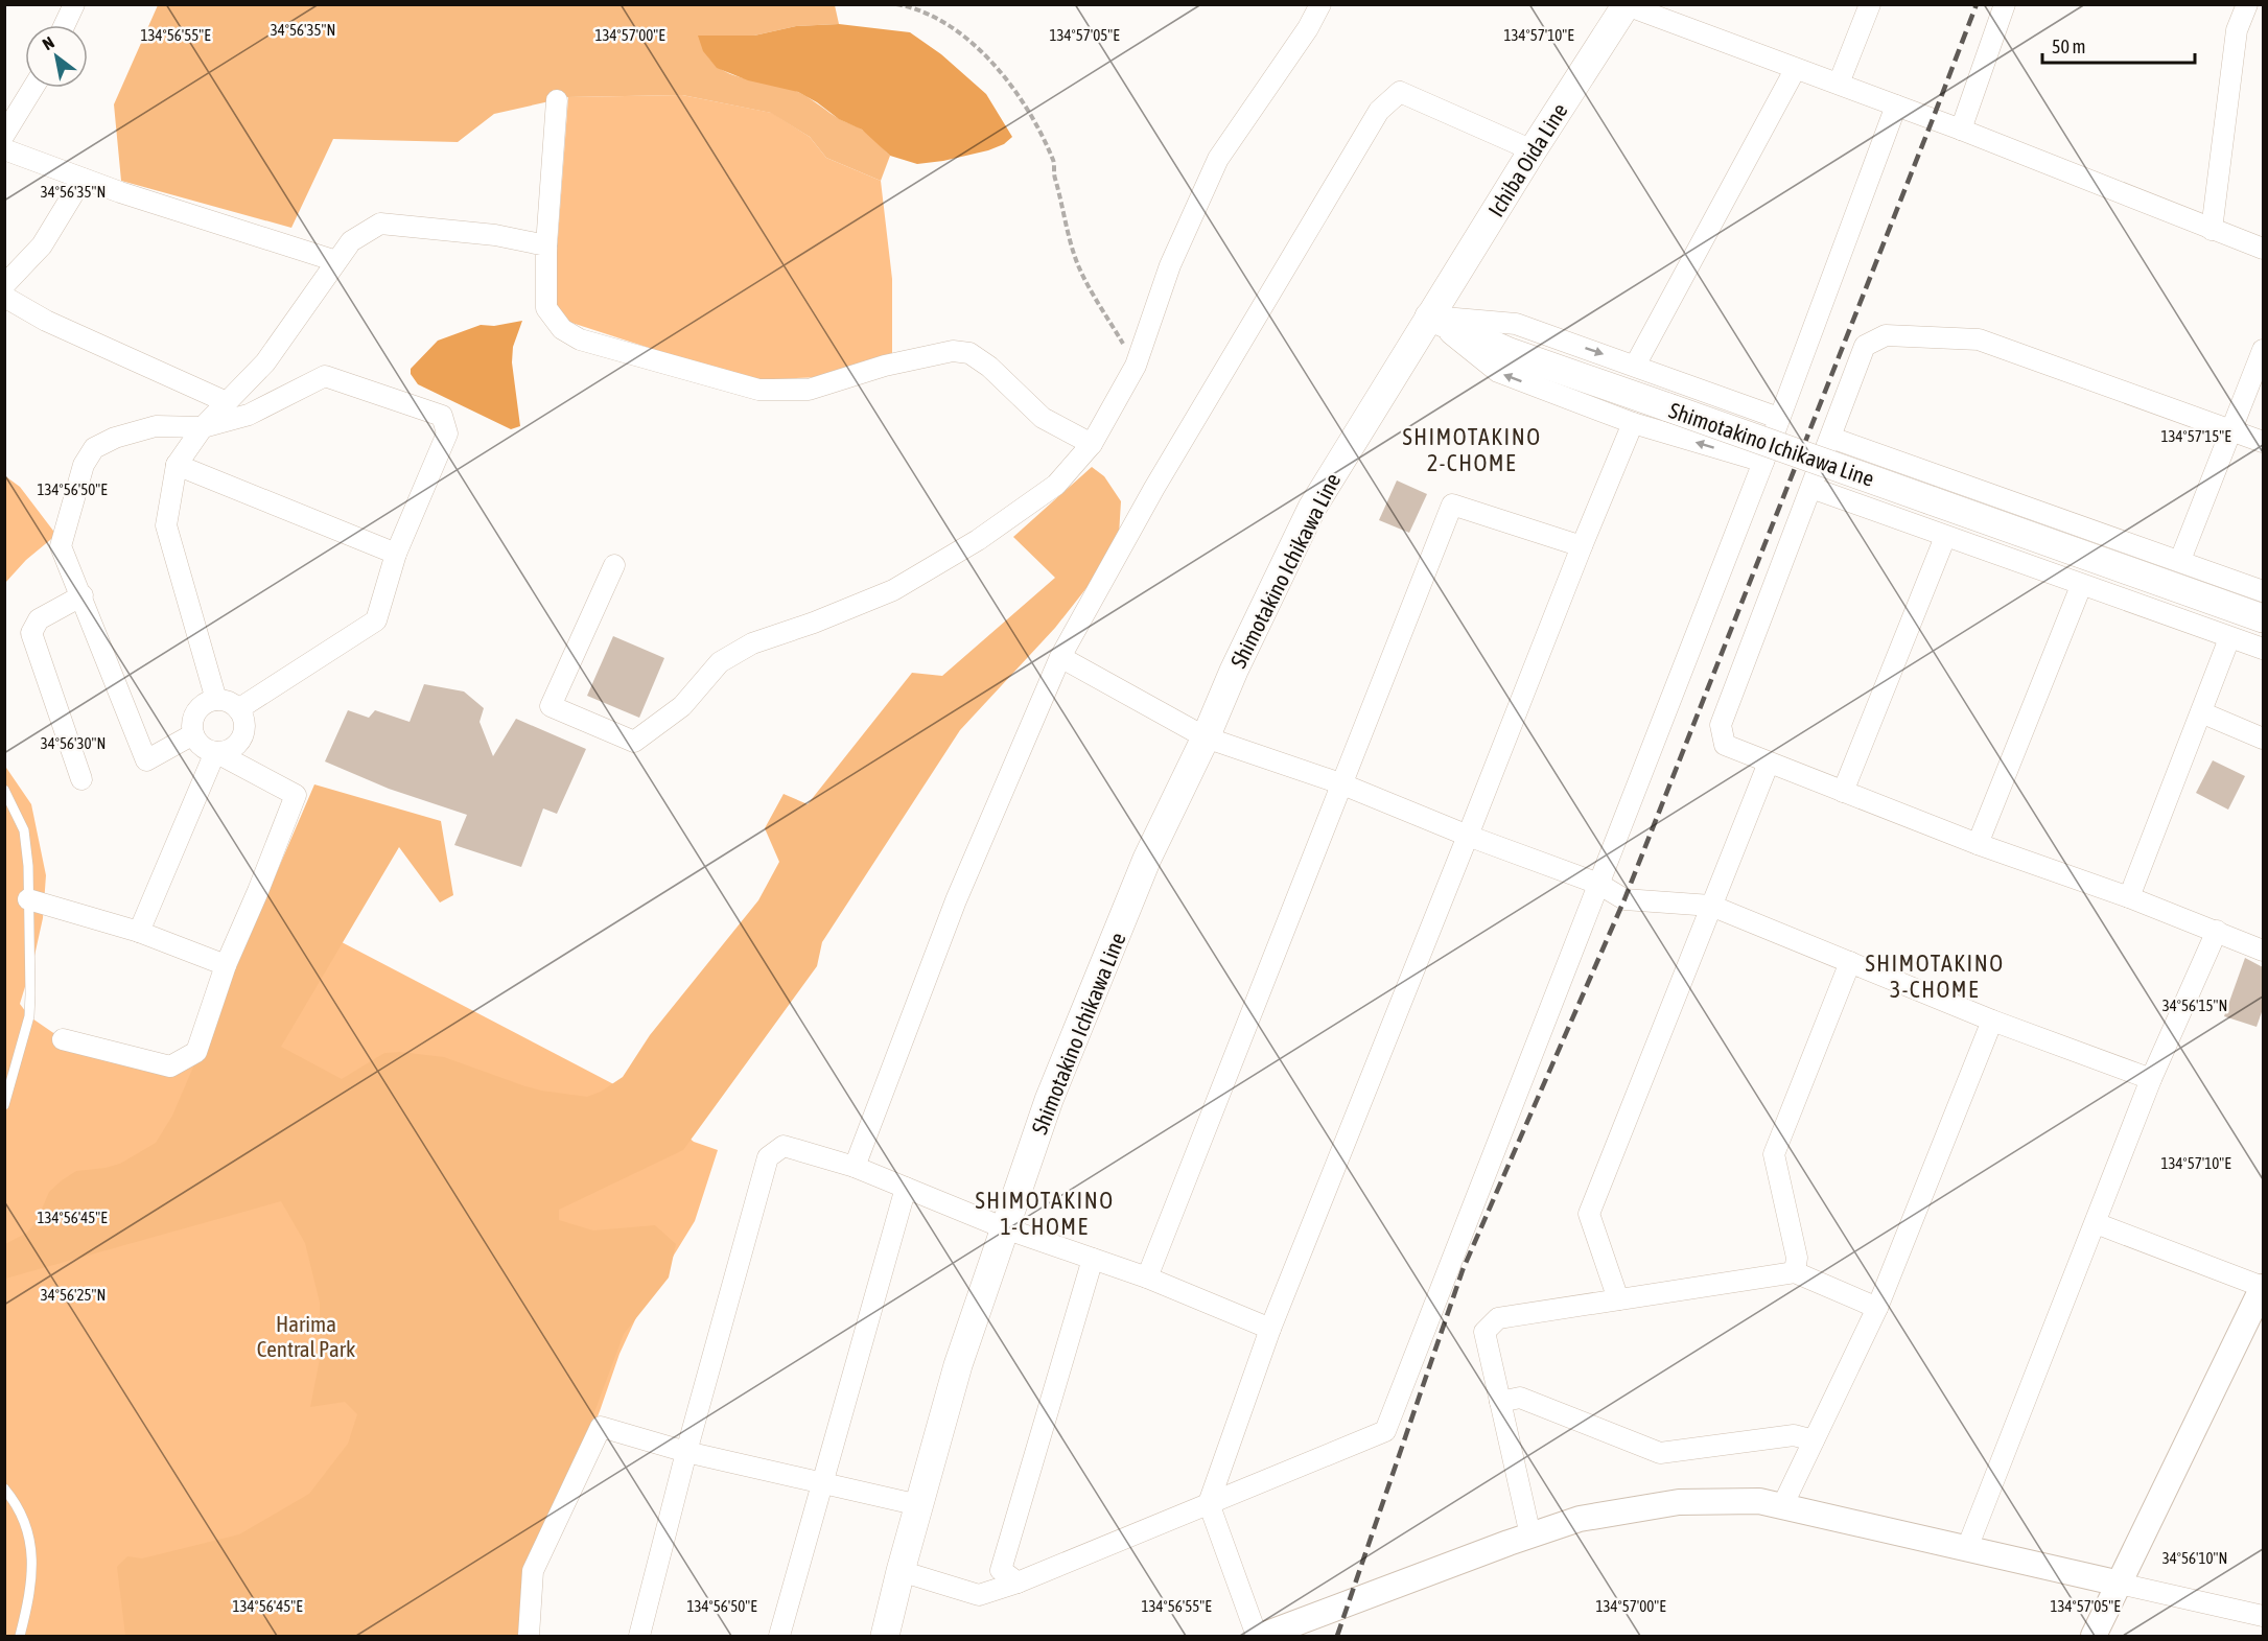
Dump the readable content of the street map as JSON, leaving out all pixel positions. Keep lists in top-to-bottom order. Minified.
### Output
{"streets":{"main road":["Ichiba Oida Line","Shimotakino Ichikawa Line"]},"crossings":[["Ichiba Oida Line","Shimotakino Ichikawa Line"]],"districts":["SHIMOTAKINO 2-CHOME","SHIMOTAKINO 3-CHOME","SHIMOTAKINO 1-CHOME"],"parks":["Harima Central Park"],"scale_bar":"50 m","north":"top left","coordinates":["34°56'35\"N","134°57'10\"E","134°56'55\"E","134°57'00\"E","134°57'05\"E","134°57'15\"E","134°56'50\"E","34°56'30\"N","34°56'15\"N","134°56'45\"E","34°56'25\"N","34°56'10\"N"]}
